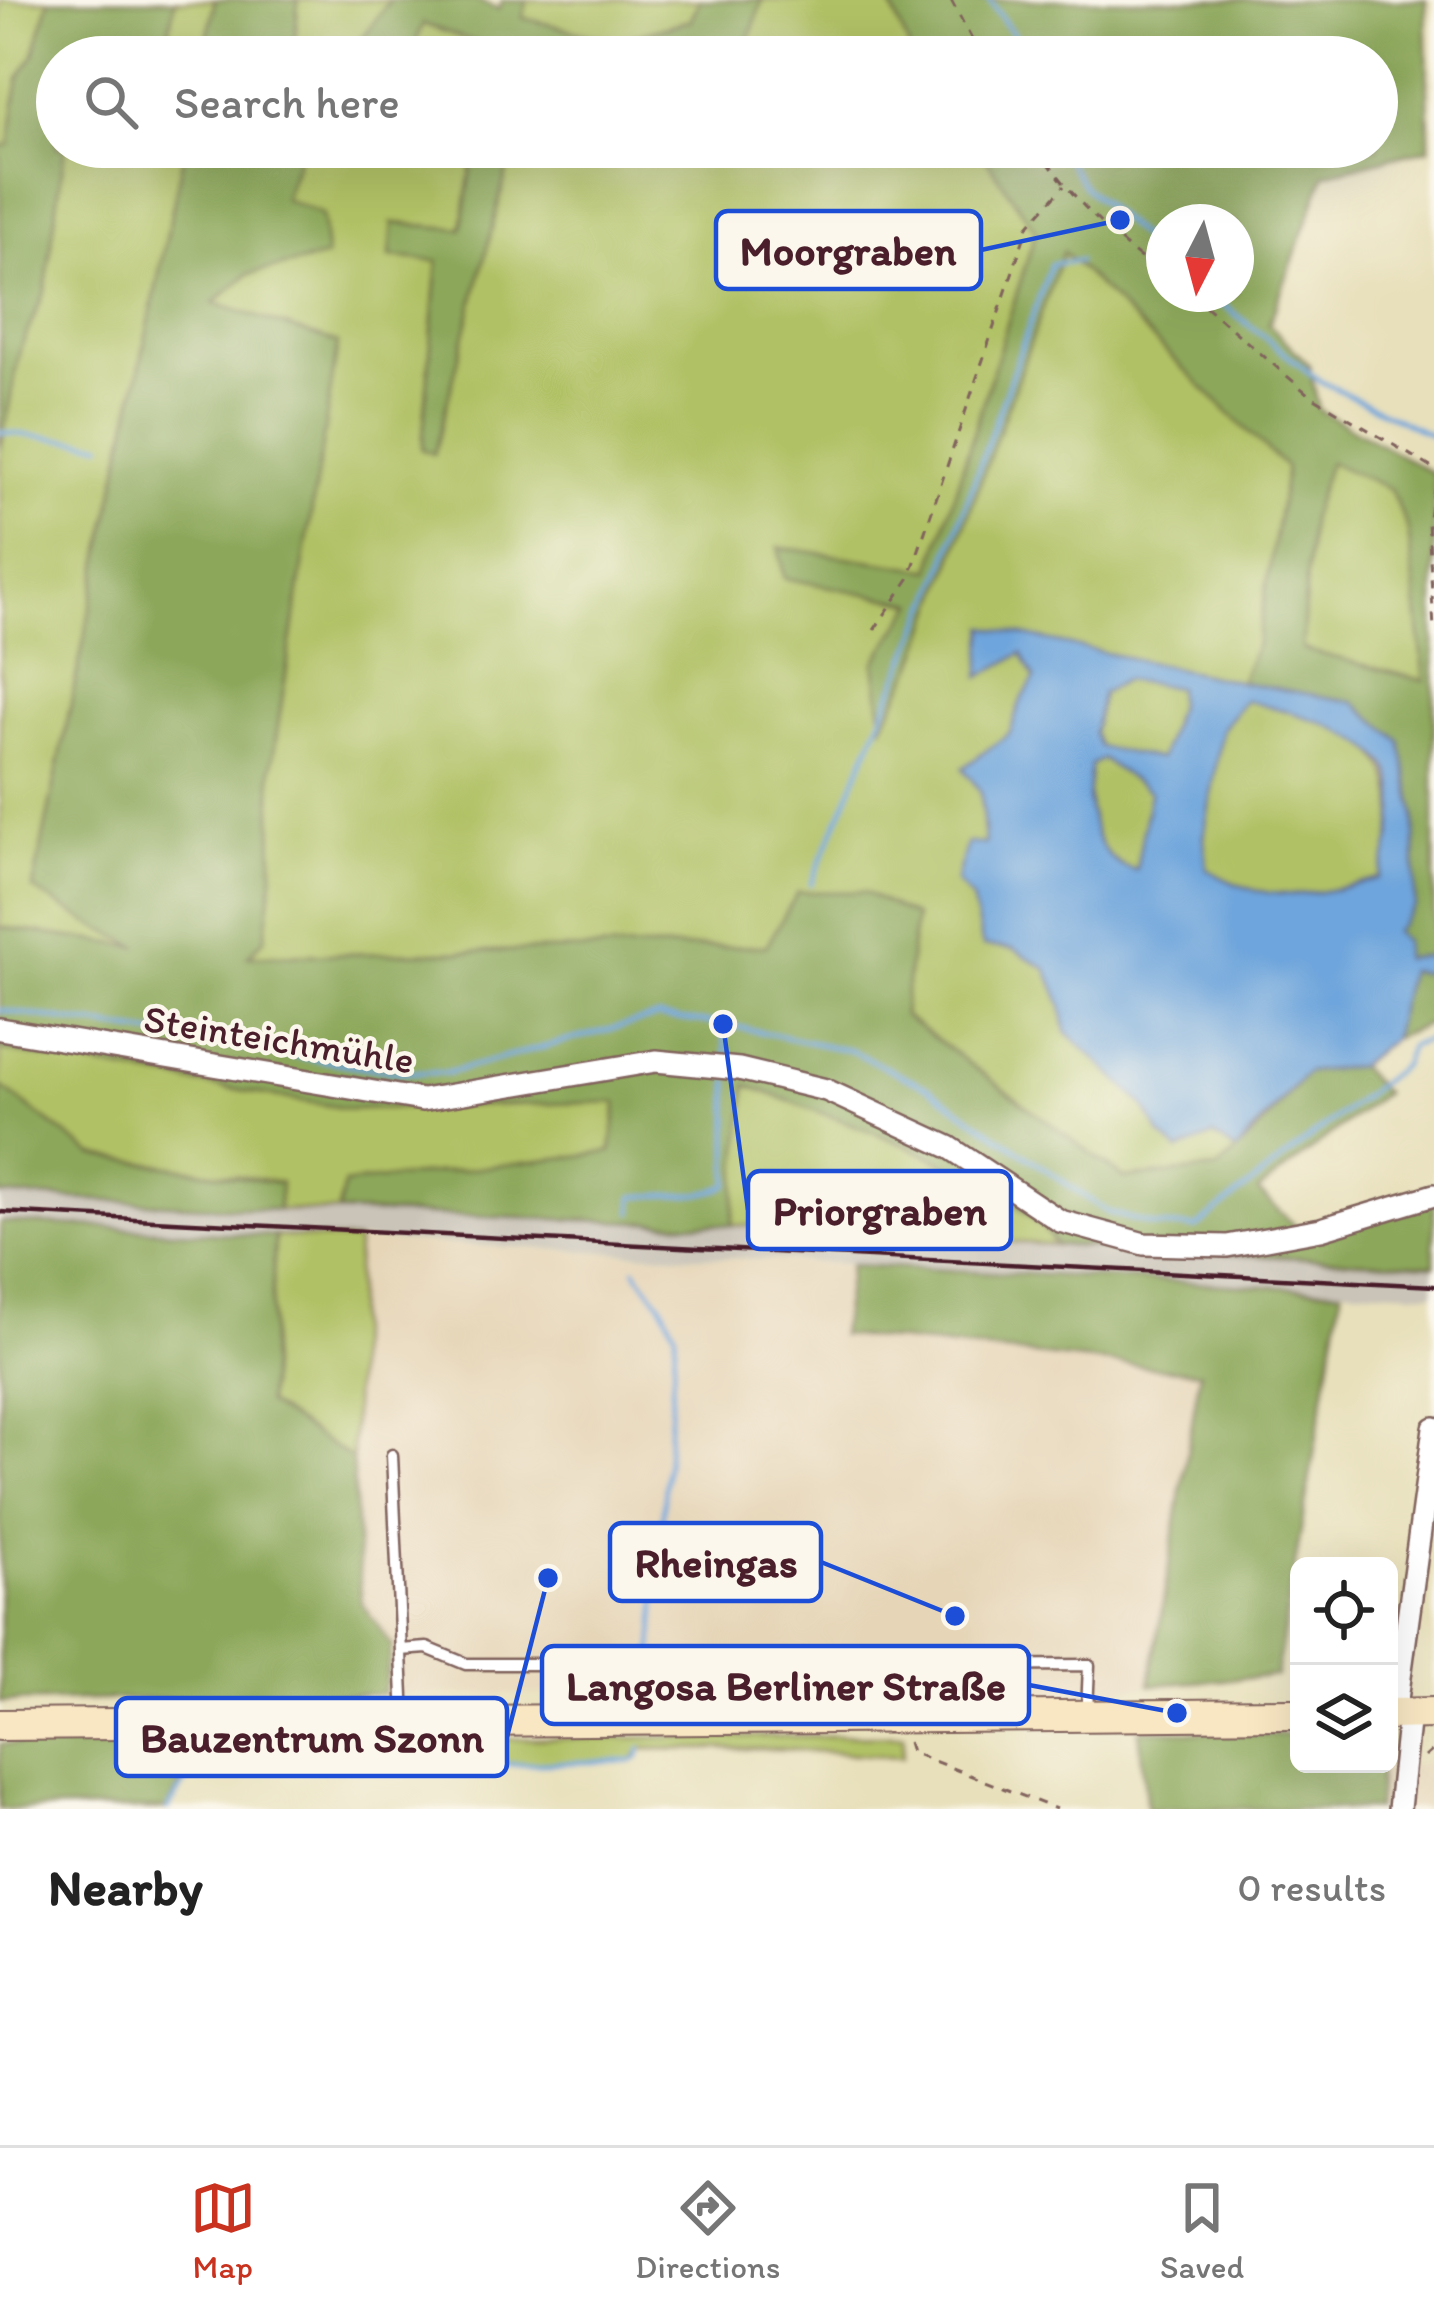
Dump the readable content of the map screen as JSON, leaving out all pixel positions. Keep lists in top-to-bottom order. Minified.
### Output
{"streets":{"street":["Steinteichmühle"]},"places":["Moorgraben","Priorgraben","Bauzentrum Szonn","Rheingas","Langosa Berliner Straße"],"north":"bottom","page":{"search":"Search here","heading":["Nearby","0 results"],"nav":["Map","Directions","Saved"]}}
